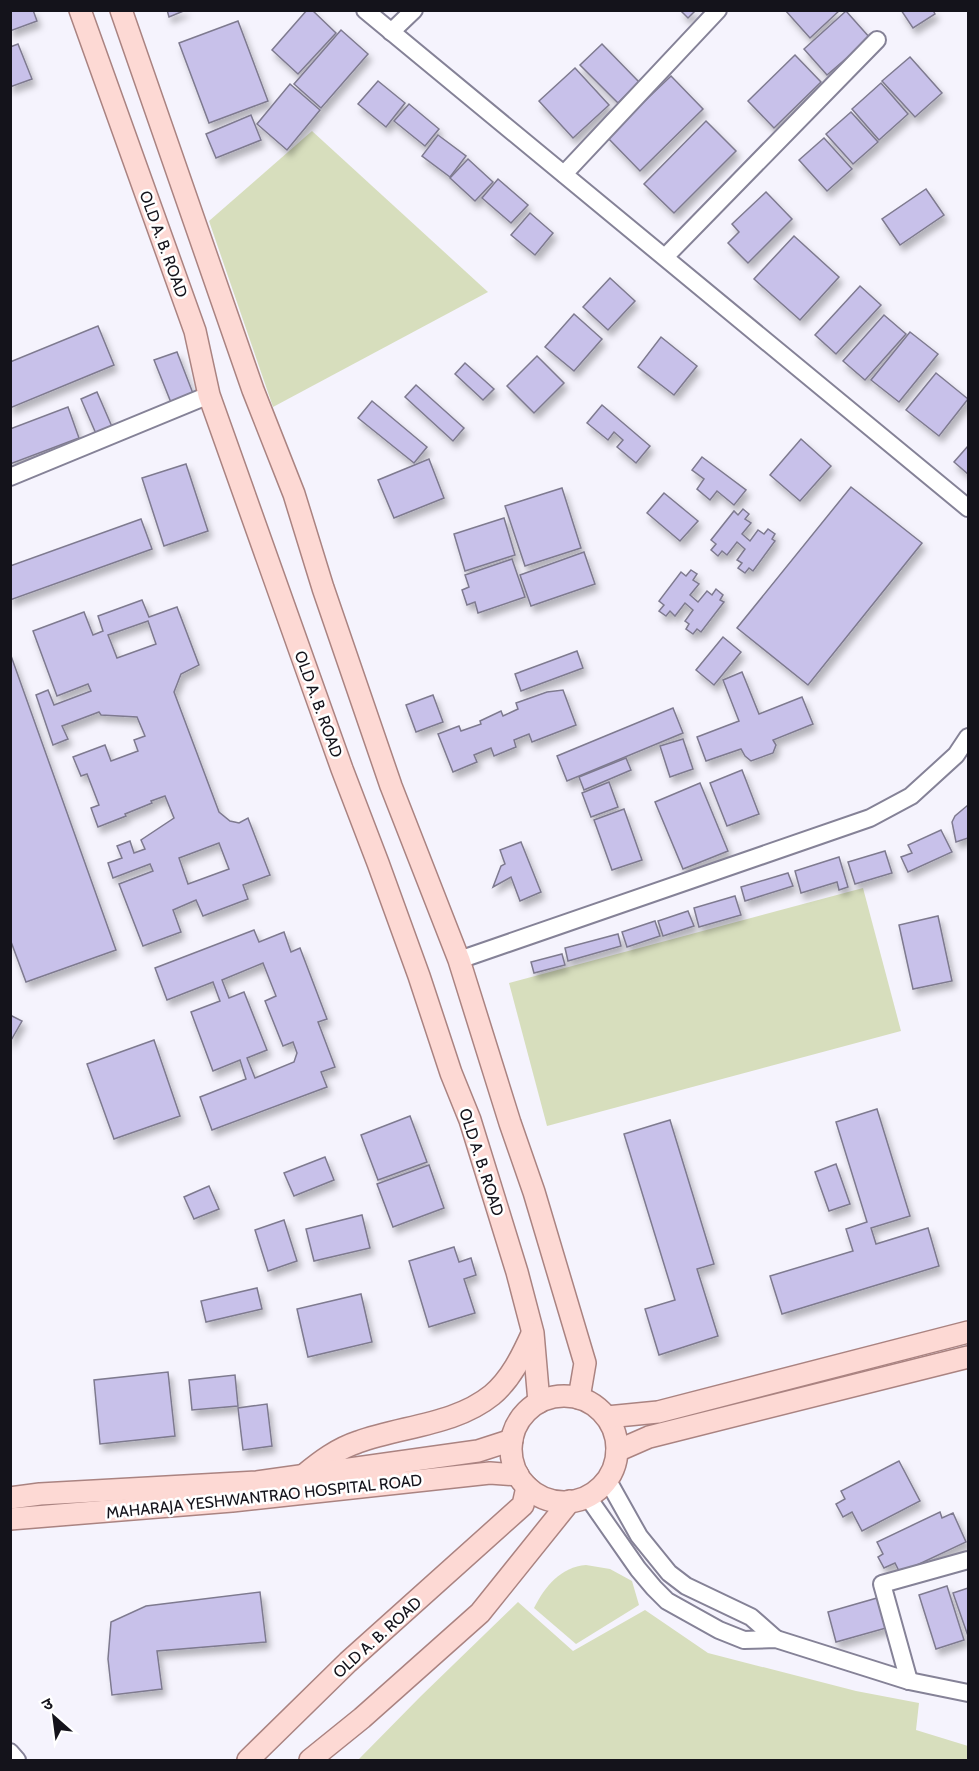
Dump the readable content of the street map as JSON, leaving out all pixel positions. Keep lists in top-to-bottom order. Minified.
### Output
{"streets":{"main road":["OLD A. B. ROAD","MAHARAJA YESHWANTRAO HOSPITAL ROAD"]},"crossings":[["OLD A. B. ROAD","MAHARAJA YESHWANTRAO HOSPITAL ROAD"]],"north":"top left"}
